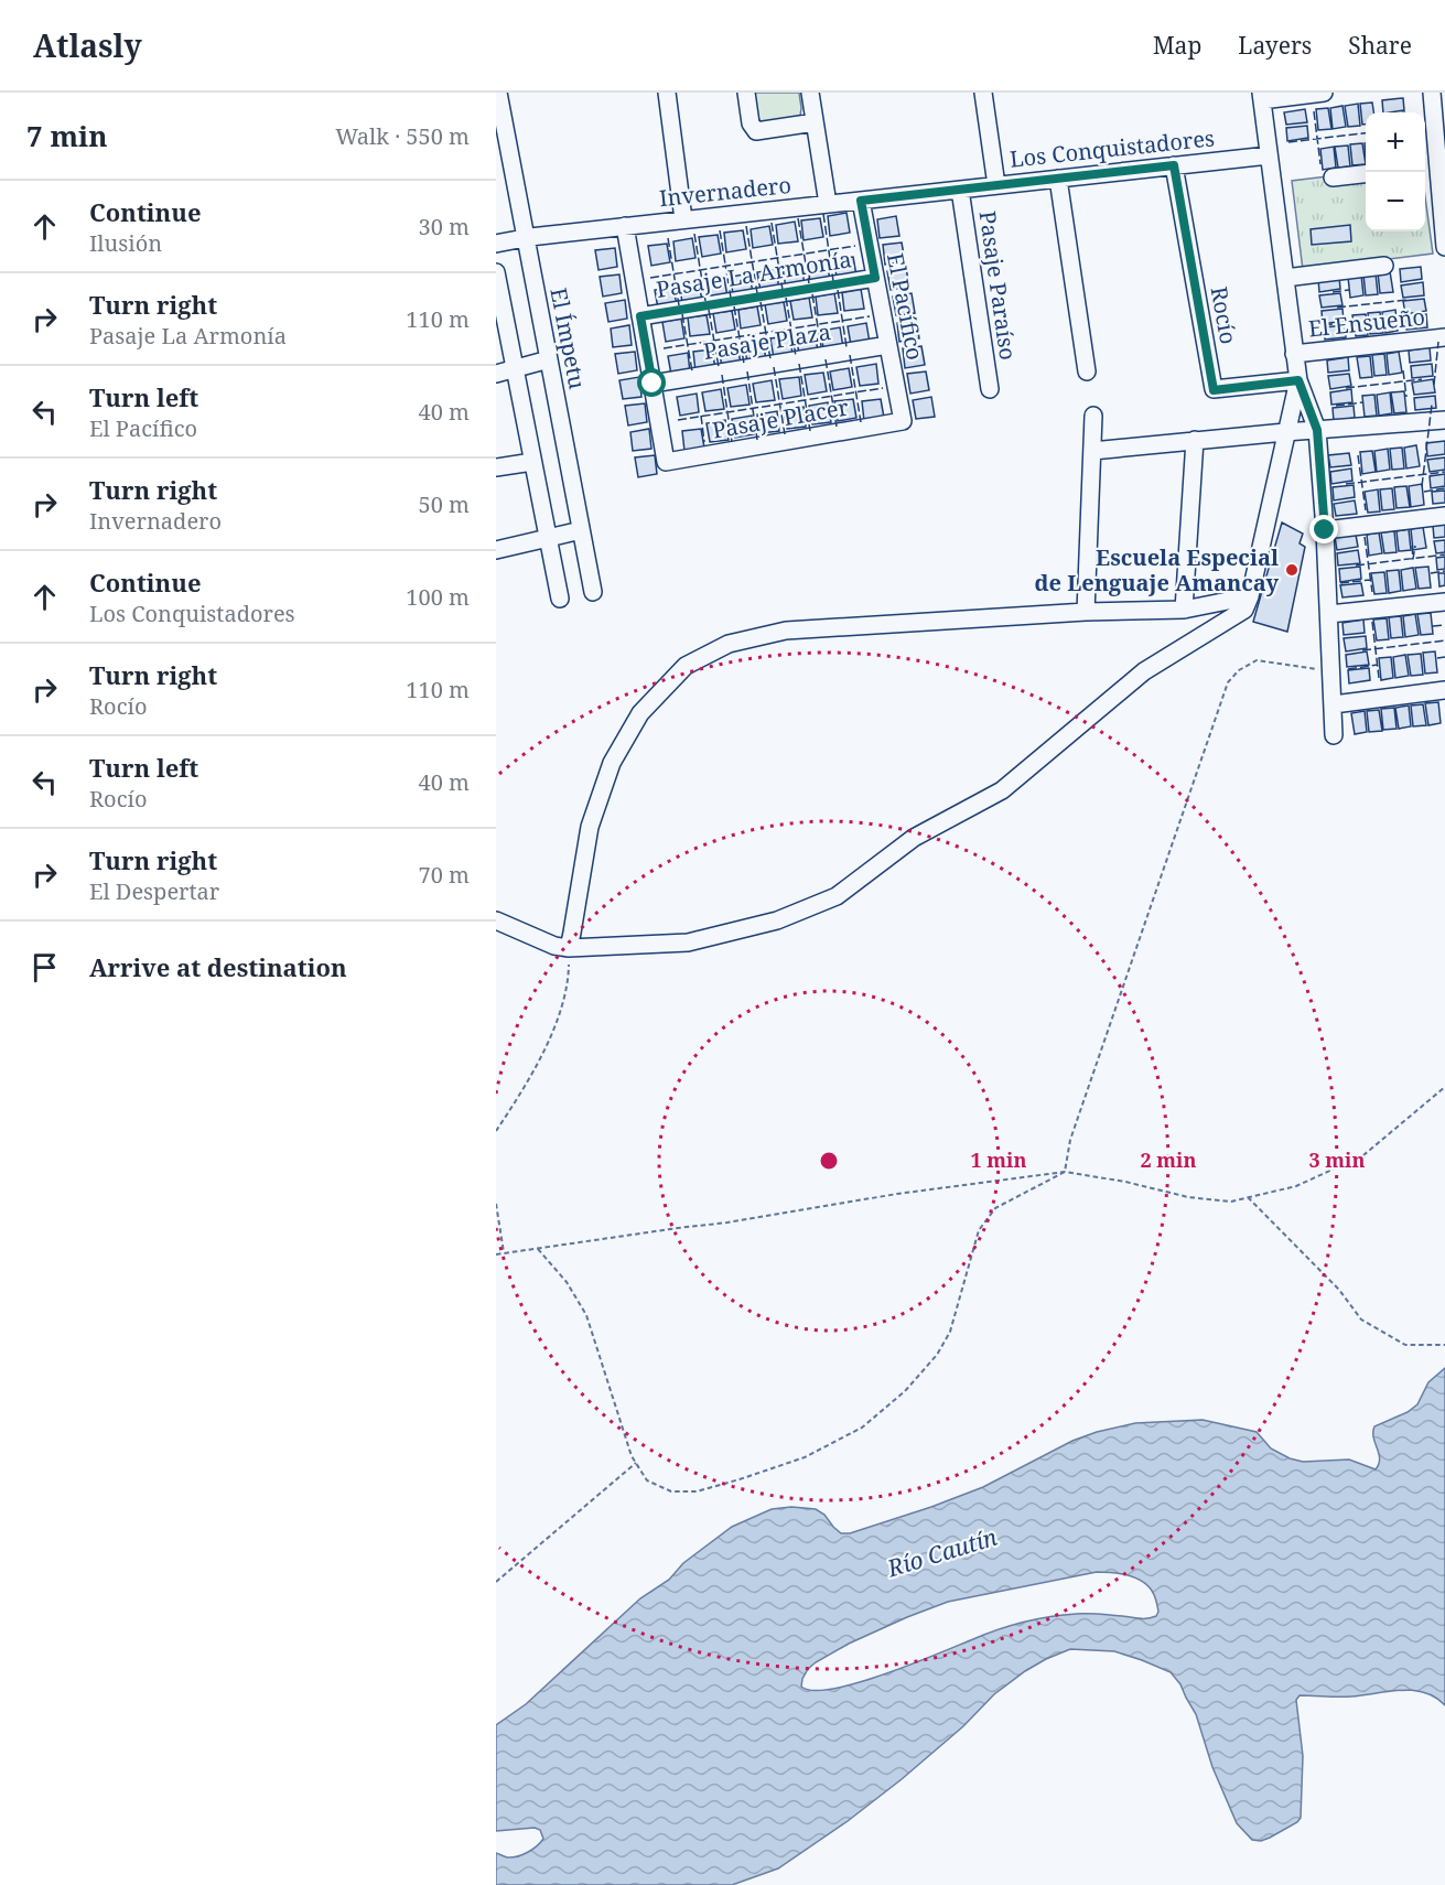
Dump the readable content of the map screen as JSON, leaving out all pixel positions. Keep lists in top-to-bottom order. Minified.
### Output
{"streets":{"street":["Los Conquistadores","Invernadero","Pasaje La Armonía","Pasaje Paraíso","El Pacífico","Rocío","El Ensueño","El Ímpetu","Pasaje Plaza","Pasaje Placer"]},"crossings":[["Los Conquistadores","Invernadero"],["Los Conquistadores","Pasaje Paraíso"],["Los Conquistadores","Rocío"],["Invernadero","Pasaje Paraíso"],["Invernadero","El Pacífico"],["Invernadero","El Ímpetu"],["Pasaje La Armonía","El Pacífico"],["El Pacífico","Pasaje Plaza"],["El Pacífico","Pasaje Placer"],["Pasaje Plaza","Pasaje Placer"]],"water":["Río Cautín"],"places":["Escuela Especial de Lenguaje Amancay"],"page":{"header":"Atlasly","nav":["Map","Layers","Share"],"heading":["7 min","Walk · 550 m"],"map_buttons":["+","−"],"list":[["Continue","Ilusión","30 m"],["Turn right","Pasaje La Armonía","110 m"],["Turn left","El Pacífico","40 m"],["Turn right","Invernadero","50 m"],["Continue","Los Conquistadores","100 m"],["Turn right","Rocío","110 m"],["Turn left","Rocío","40 m"],["Turn right","El Despertar","70 m"],"Arrive at destination"]},"rings":["1 min","2 min","3 min"]}
